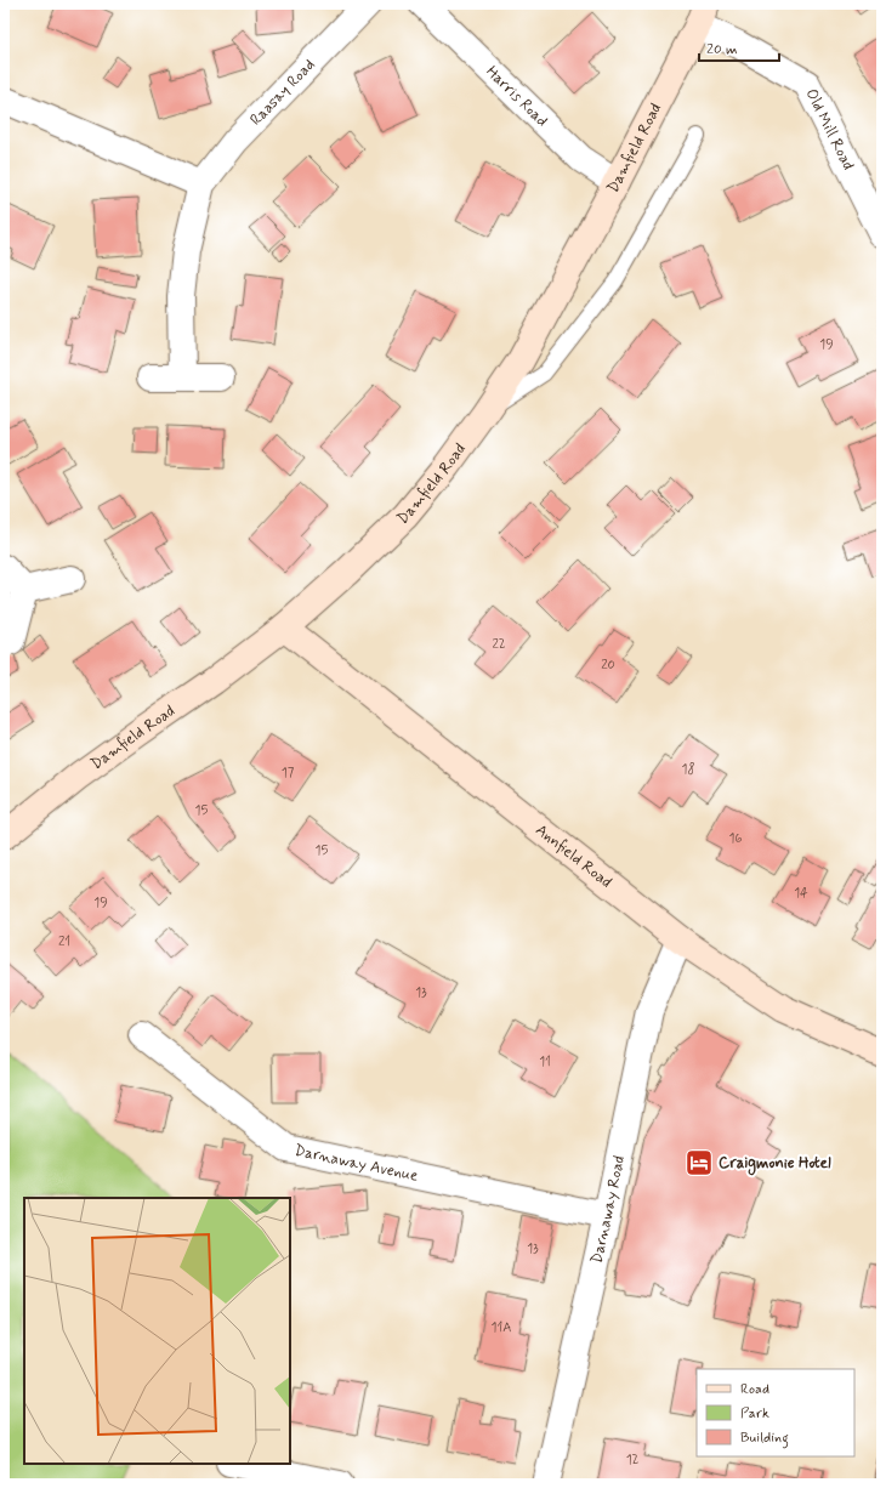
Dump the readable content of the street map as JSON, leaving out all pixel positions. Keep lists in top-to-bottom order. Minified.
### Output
{"streets":{"main road":["Damfield Road","Annfield Road"],"street":["Raasay Road","Harris Road","Old Mill Road","Darnaway Avenue","Darnaway Road"]},"crossings":[["Harris Road","Damfield Road"],["Old Mill Road","Damfield Road"],["Damfield Road","Annfield Road"],["Annfield Road","Darnaway Road"],["Darnaway Avenue","Darnaway Road"]],"places":{"hotel":["Craigmonie Hotel"]},"house_numbers":["19","22","20","18","17","15","16","15","14","19","21","13","11","13","11A","12"],"legend":["Road","Park","Building"],"scale_bar":"20 m"}
